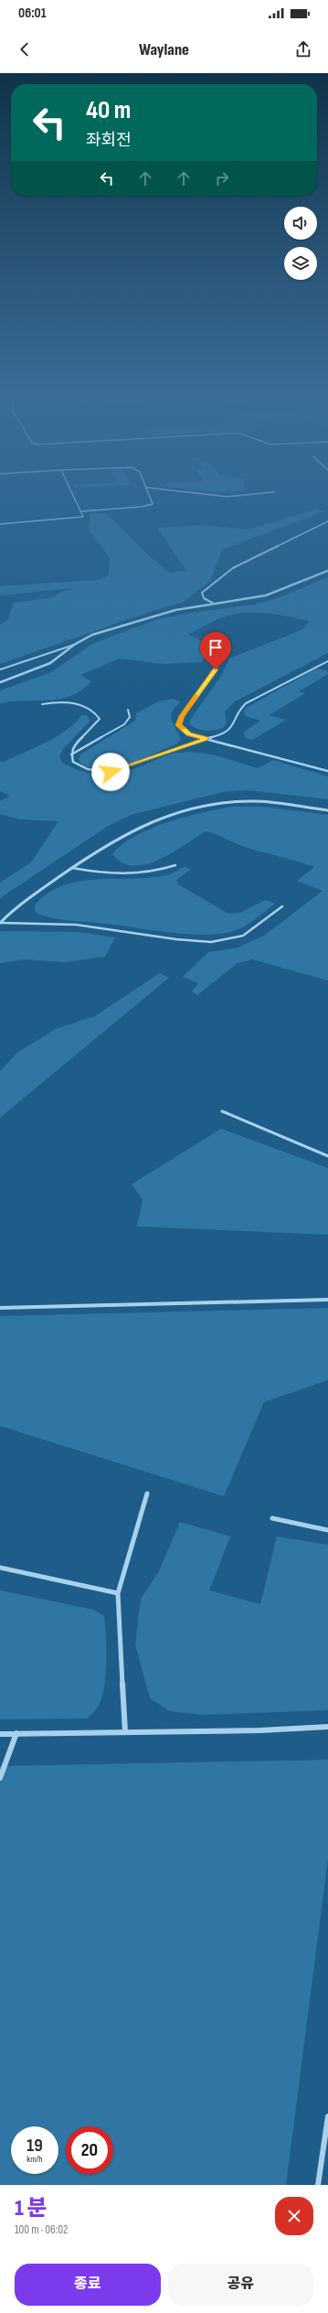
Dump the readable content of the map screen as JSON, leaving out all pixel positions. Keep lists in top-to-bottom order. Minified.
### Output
{"page":{"status":"06:01","header":"Waylane","turn":["40 m","좌회전"],"speed":"19 km/h","limit":"20","heading":["1 분","100 m · 06:02"],"buttons":["종료","공유"]}}
